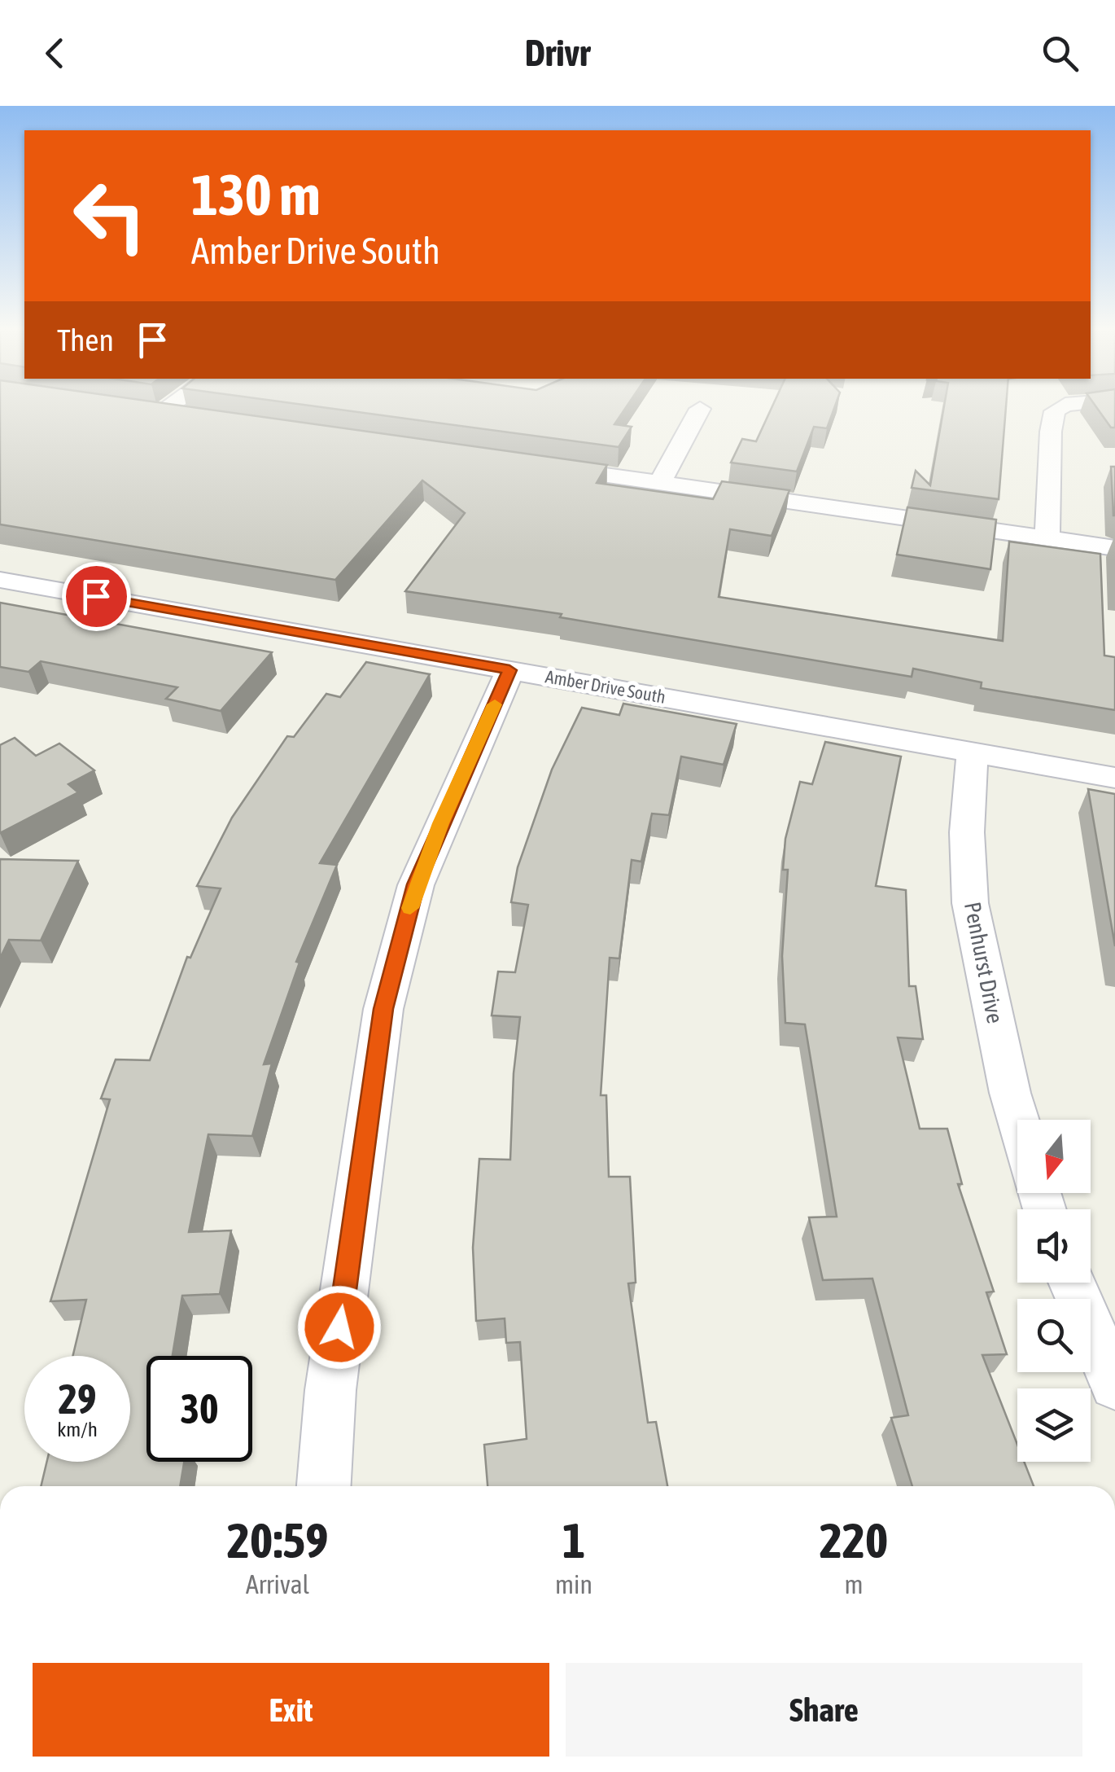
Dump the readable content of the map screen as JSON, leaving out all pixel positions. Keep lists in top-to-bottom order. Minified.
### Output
{"streets":{"street":["Amber Drive South","Penhurst Drive"]},"crossings":[["Amber Drive South","Penhurst Drive"]],"north":"bottom","page":{"header":"Drivr","turn":["130 m","Amber Drive South"],"then":"Then","speed":"29 km/h","limit":"30","eta":["20:59","Arrival","1","min","220","m"],"buttons":["Exit","Share"]}}
